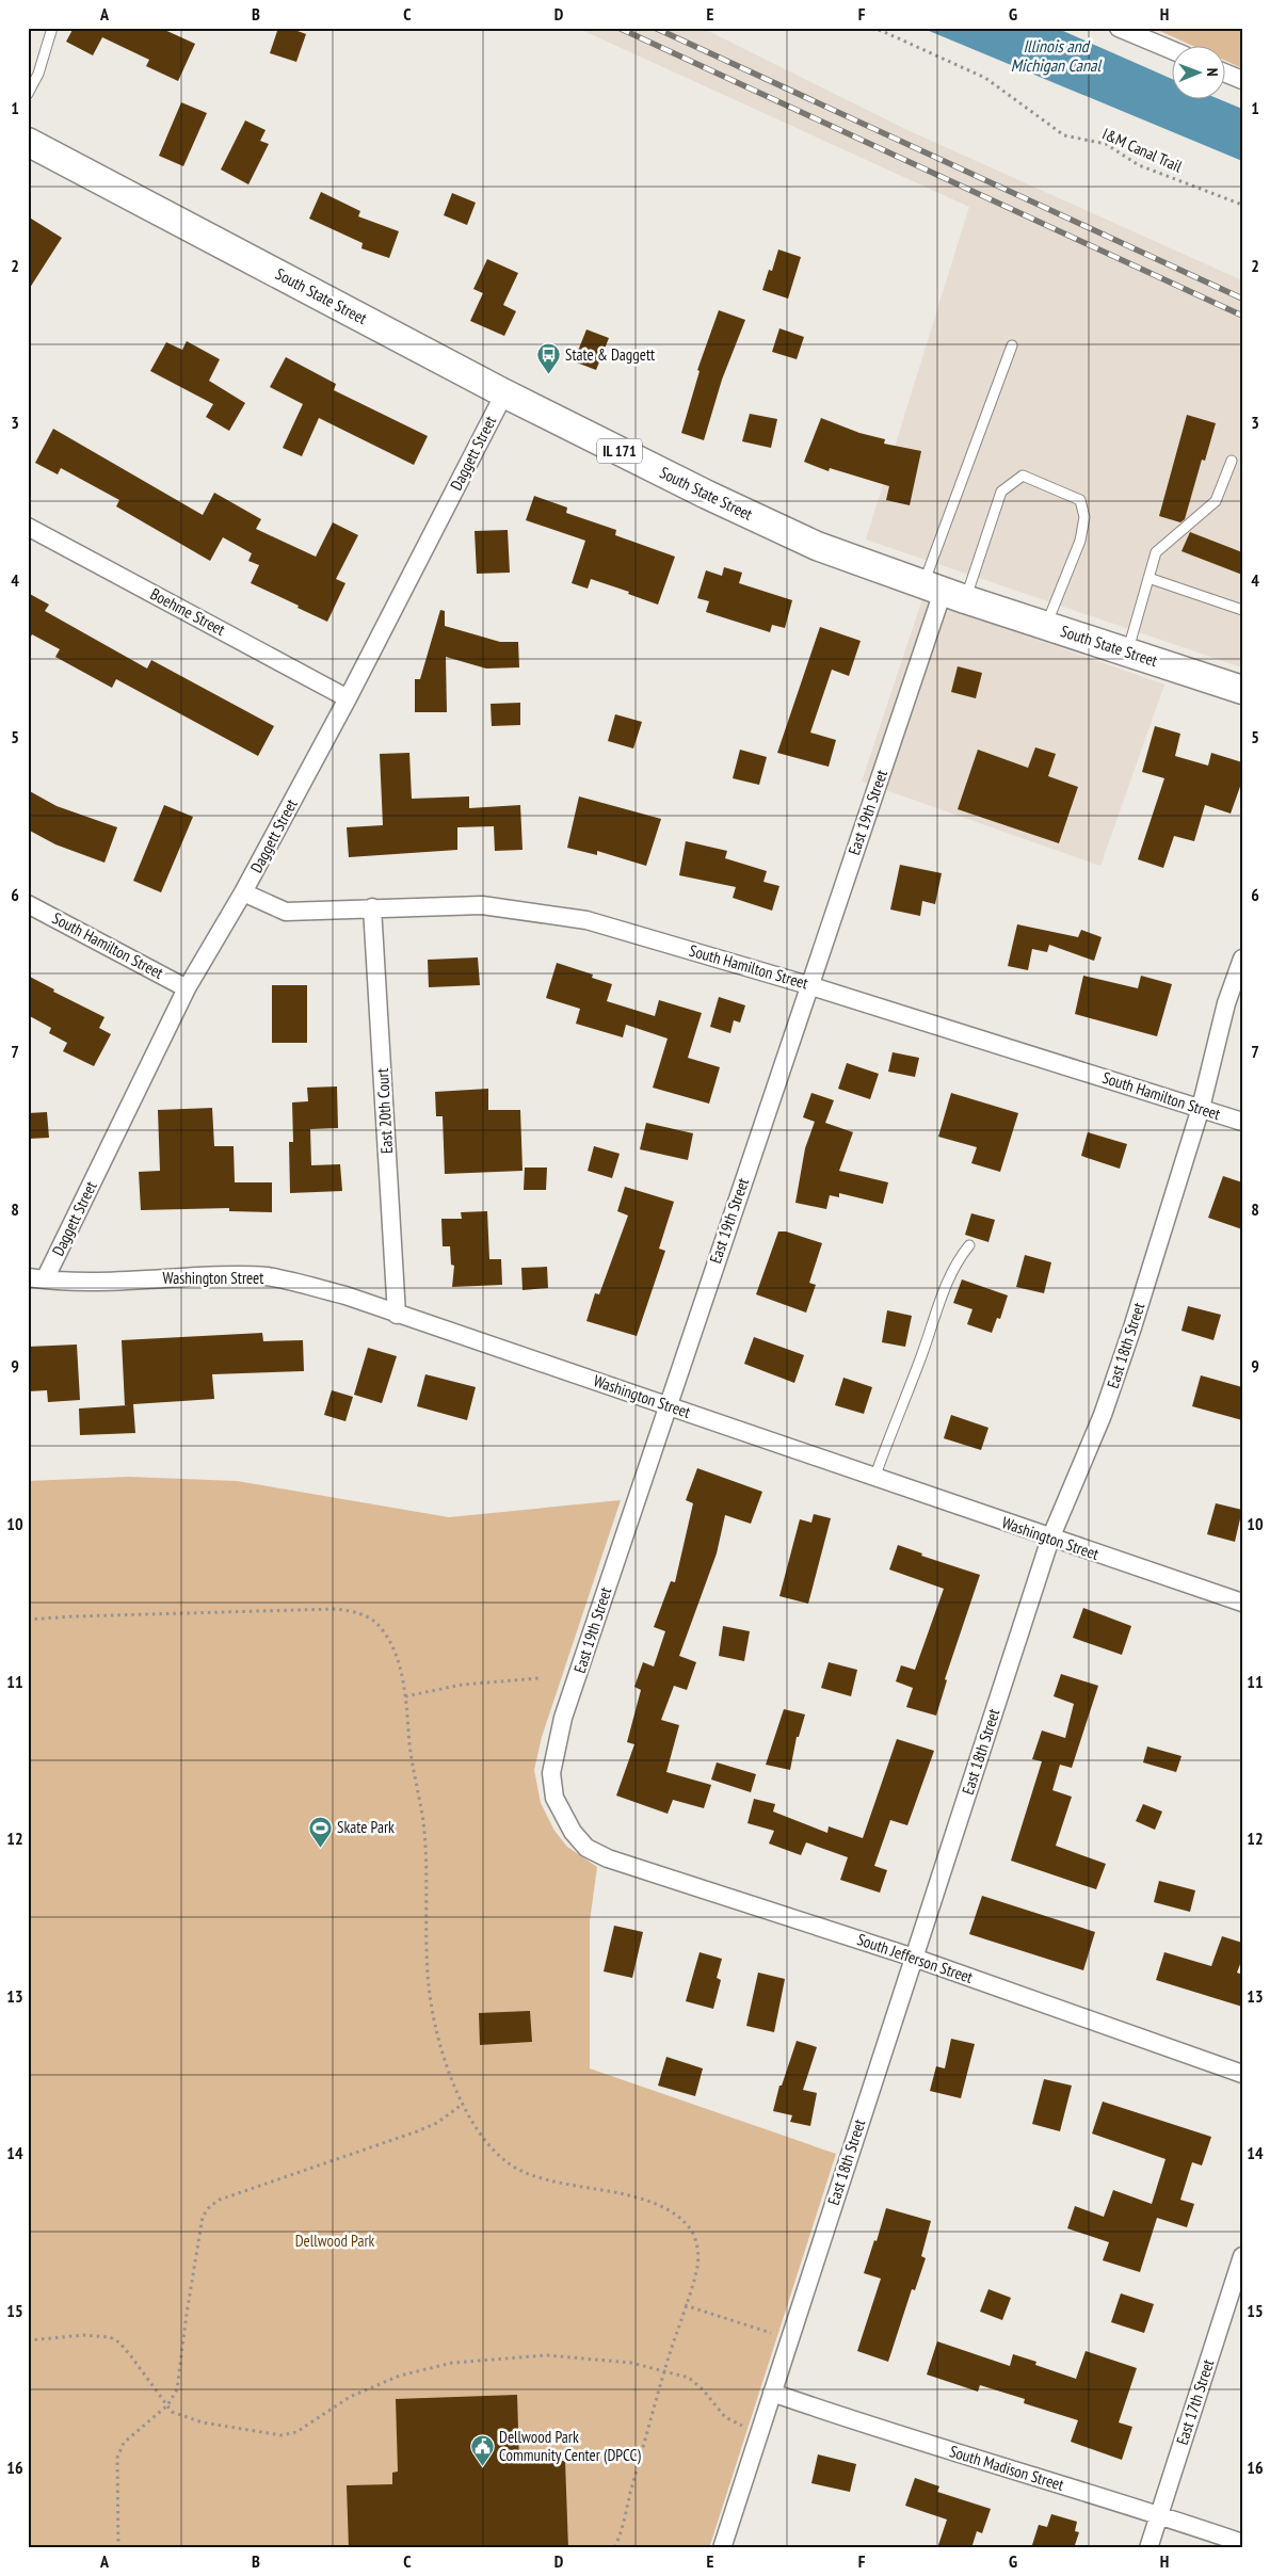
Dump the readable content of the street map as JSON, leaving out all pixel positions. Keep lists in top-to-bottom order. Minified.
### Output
{"streets":{"main road":["South State Street","IL 171"],"street":["Daggett Street","Boehme Street","East 19th Street","South Hamilton Street","East 20th Court","Washington Street","East 18th Street","South Jefferson Street","East 17th Street","South Madison Street"],"path":["I&M Canal Trail"]},"crossings":[["South State Street","Daggett Street"],["South State Street","East 19th Street"],["Daggett Street","Boehme Street"],["Daggett Street","South Hamilton Street"],["Daggett Street","Washington Street"],["East 19th Street","South Hamilton Street"],["East 19th Street","Washington Street"],["East 19th Street","South Jefferson Street"],["South Hamilton Street","East 20th Court"],["South Hamilton Street","East 18th Street"],["East 20th Court","Washington Street"],["Washington Street","East 18th Street"],["East 18th Street","South Jefferson Street"],["East 18th Street","South Madison Street"],["East 17th Street","South Madison Street"]],"water":["Illinois and Michigan Canal"],"parks":["Dellwood Park"],"places":{"bus stop":["State & Daggett"],"sports":["Skate Park"],"public building":["Dellwood Park Community Center (DPCC)"]},"north":"right","grid":{"columns":["A","B","C","D","E","F","G","H"],"rows":["1","2","3","4","5","6","7","8","9","10","11","12","13","14","15","16"]}}
